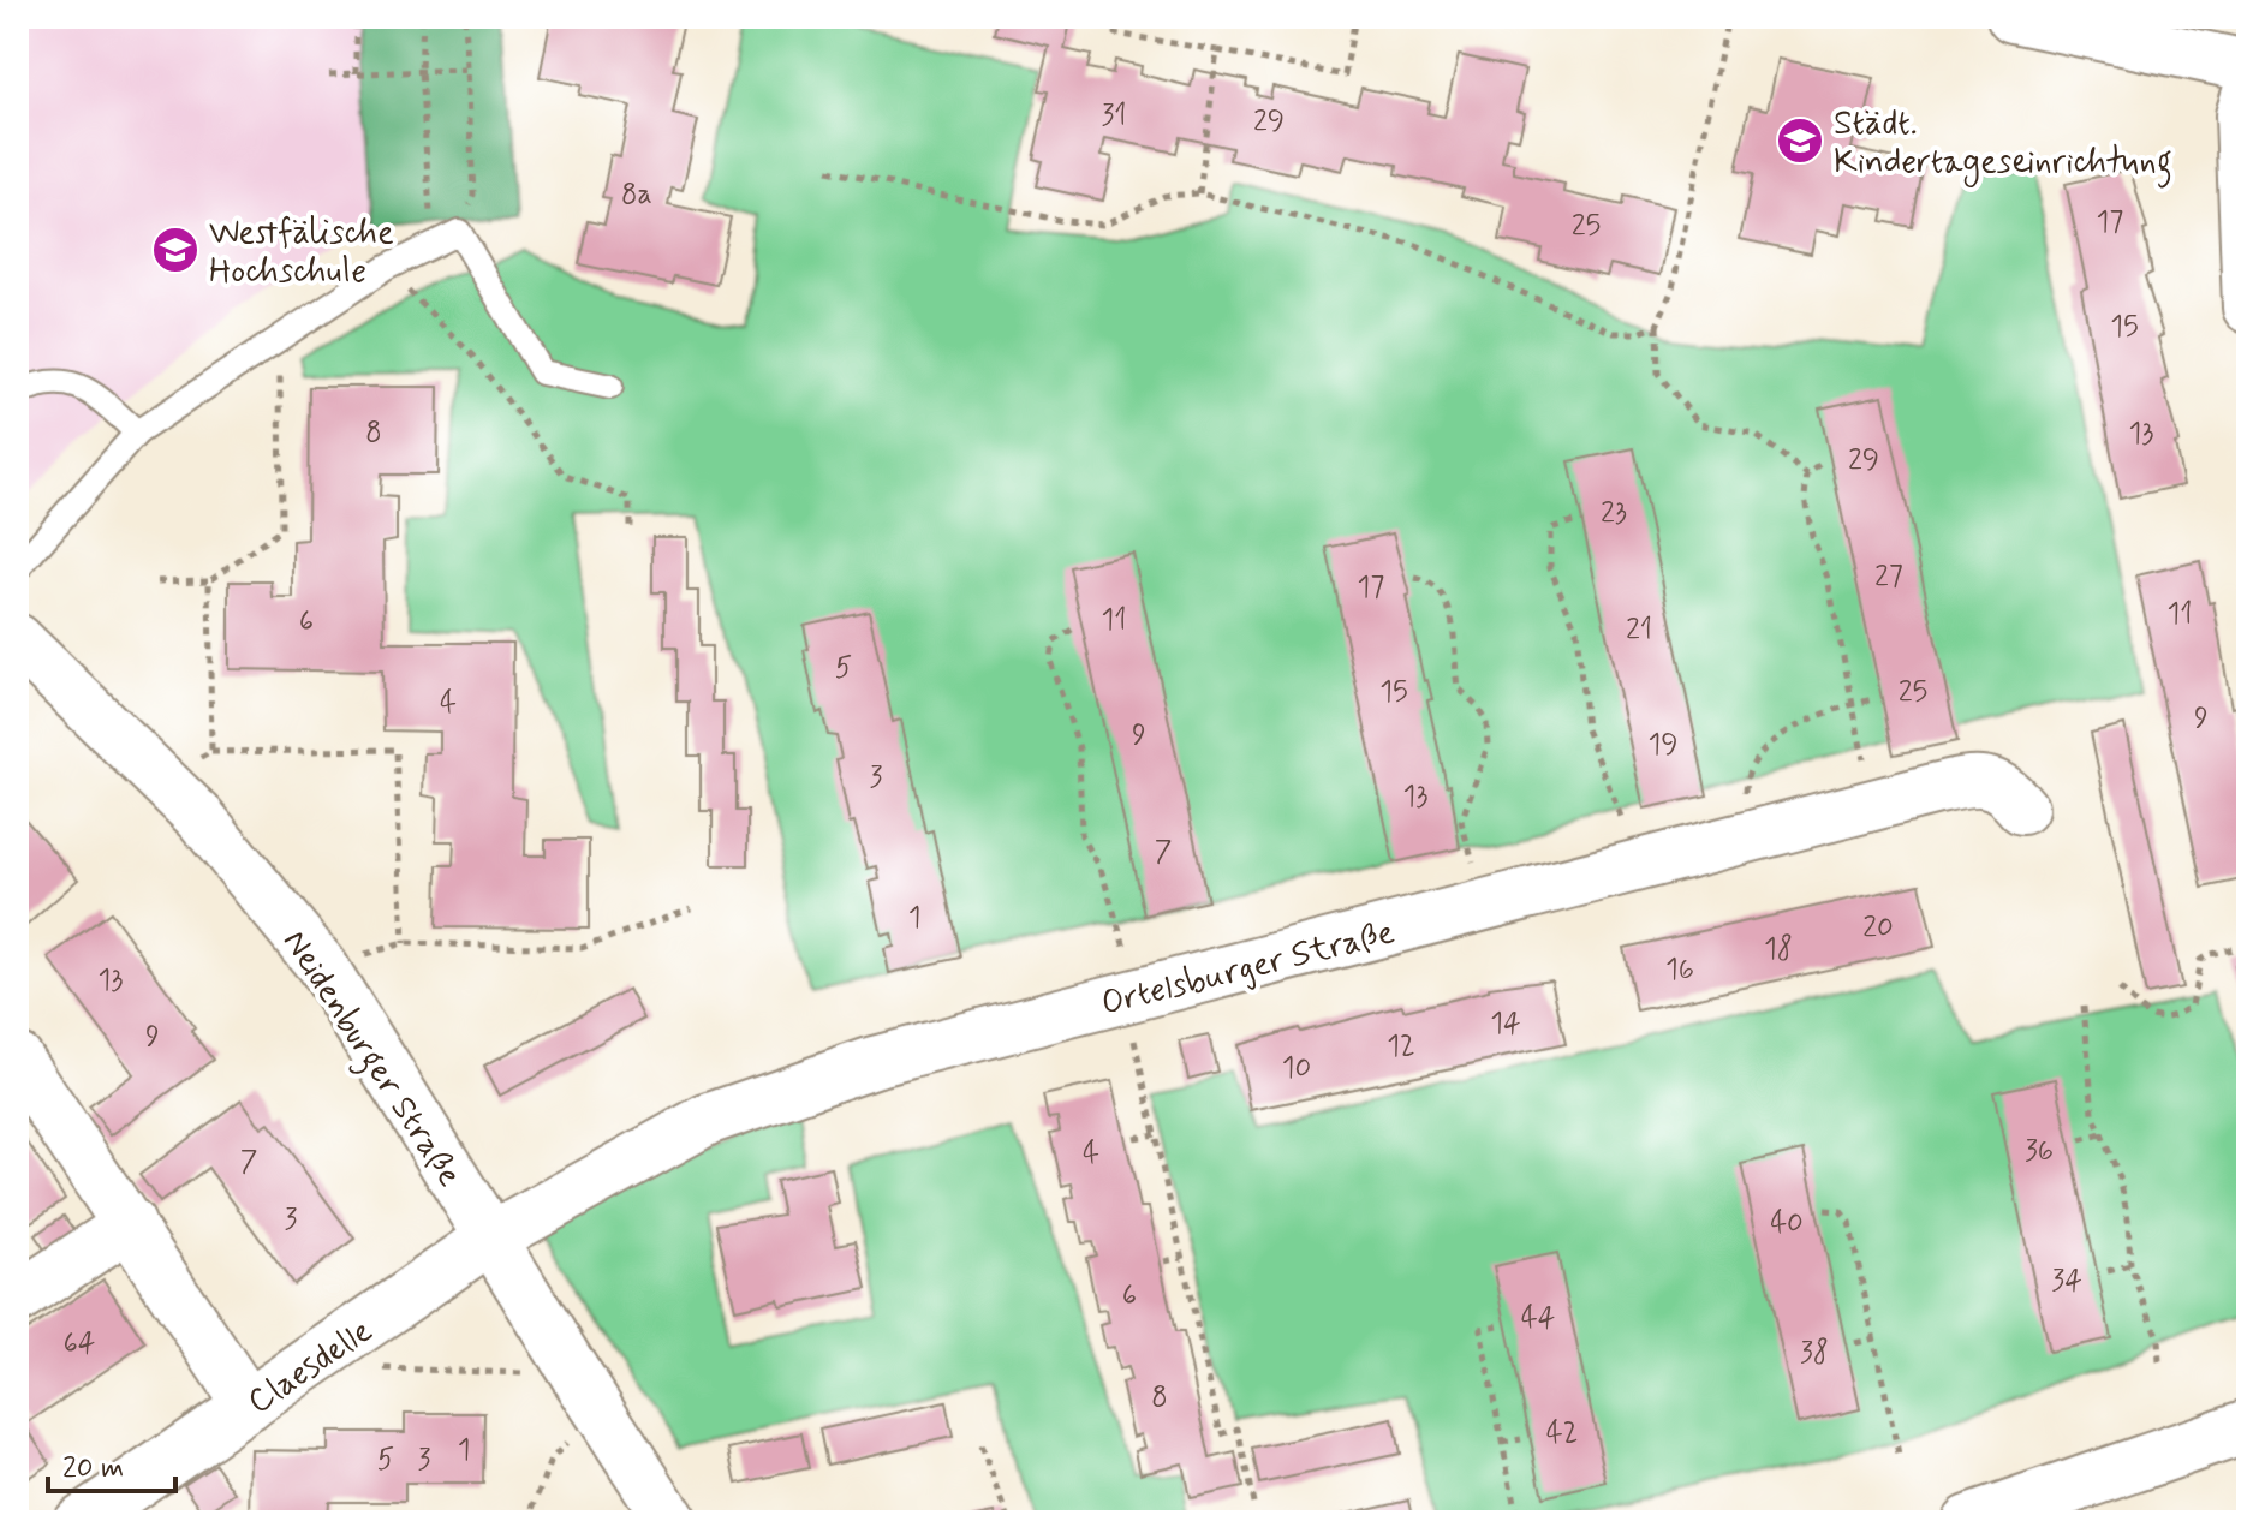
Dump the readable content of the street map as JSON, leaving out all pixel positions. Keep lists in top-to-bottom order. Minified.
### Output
{"streets":{"street":["Ortelsburger Straße","Neidenburger Straße","Claesdelle"]},"crossings":[["Ortelsburger Straße","Neidenburger Straße"],["Ortelsburger Straße","Claesdelle"],["Neidenburger Straße","Claesdelle"]],"places":{"school or university":["Städt. Kindertageseinrichtung","Westfälische Hochschule"]},"house_numbers":["31","29","8a","17","25","15","8","13","29","23","27","17","11","11","6","21","5","15","25","4","9","9","19","3","13","7","1","20","18","16","13","14","9","12","10","36","4","7","3","40","34","6","44","64","38","8","42","1","5","3"],"scale_bar":"20 m"}
